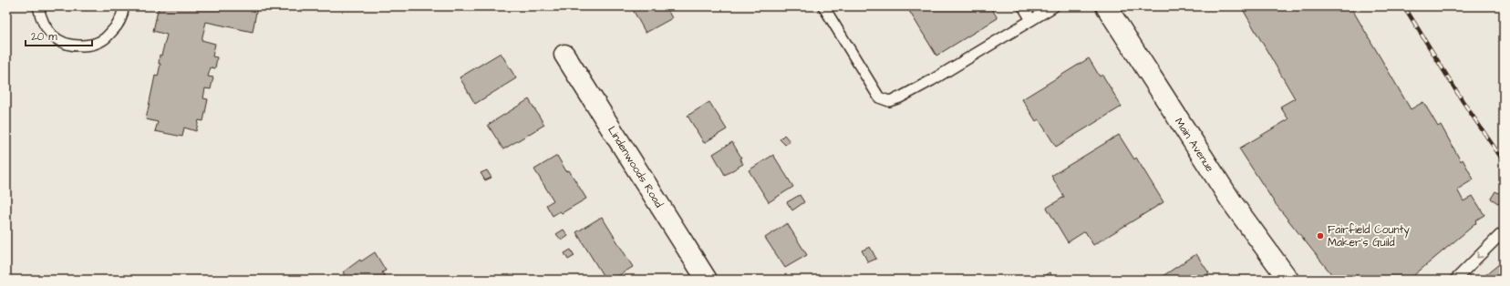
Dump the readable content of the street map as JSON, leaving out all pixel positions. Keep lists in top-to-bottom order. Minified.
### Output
{"streets":{"main road":["Main Avenue","Lindenwoods Road"]},"places":["Fairfield County Maker's Guild"],"scale_bar":"20 m"}
